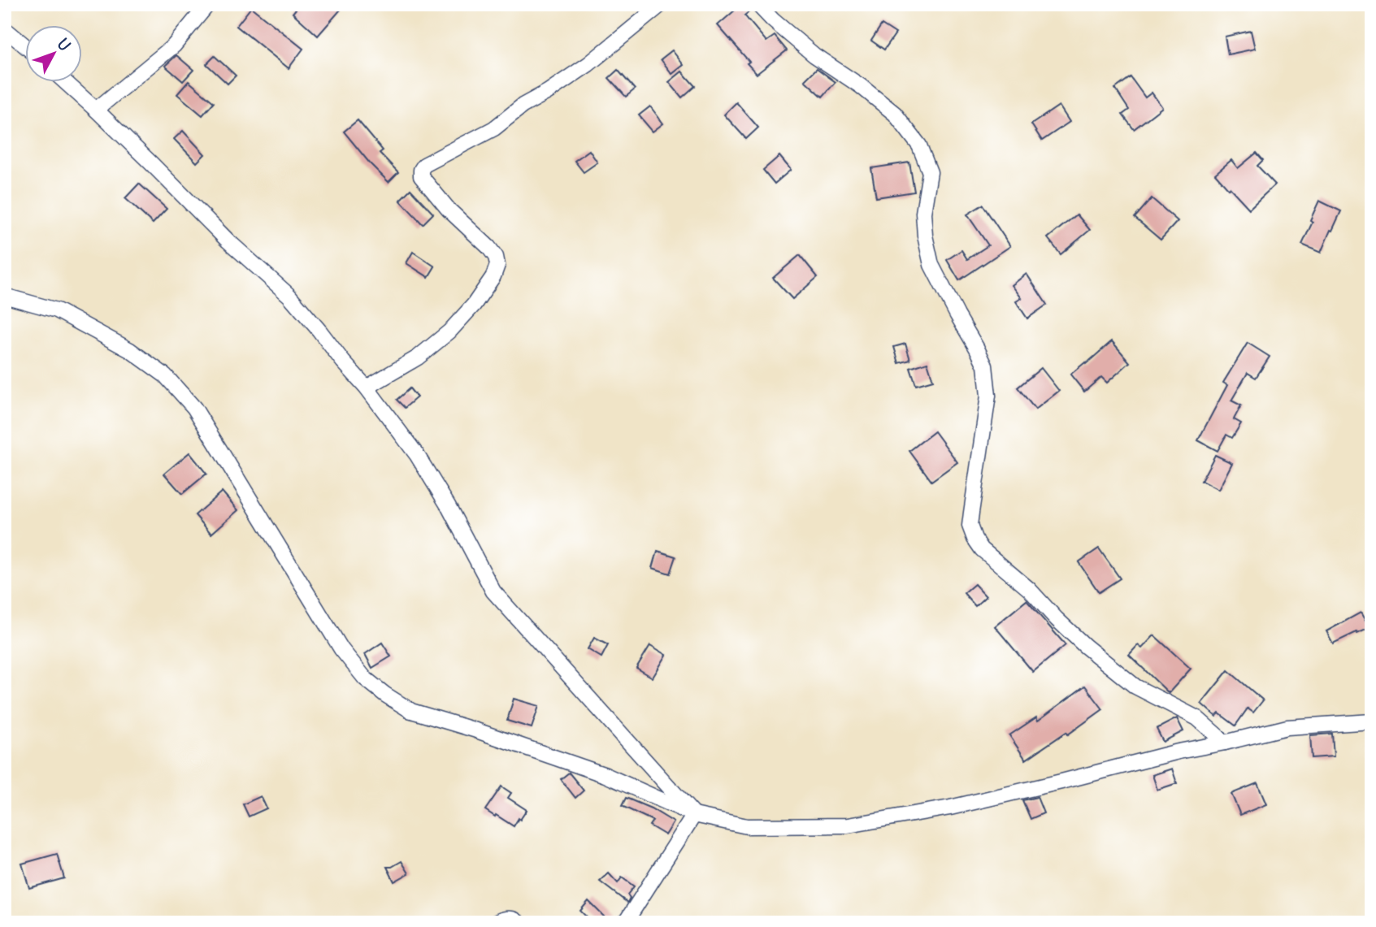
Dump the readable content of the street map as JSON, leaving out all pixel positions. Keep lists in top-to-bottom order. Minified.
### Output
{"north":"top right"}
